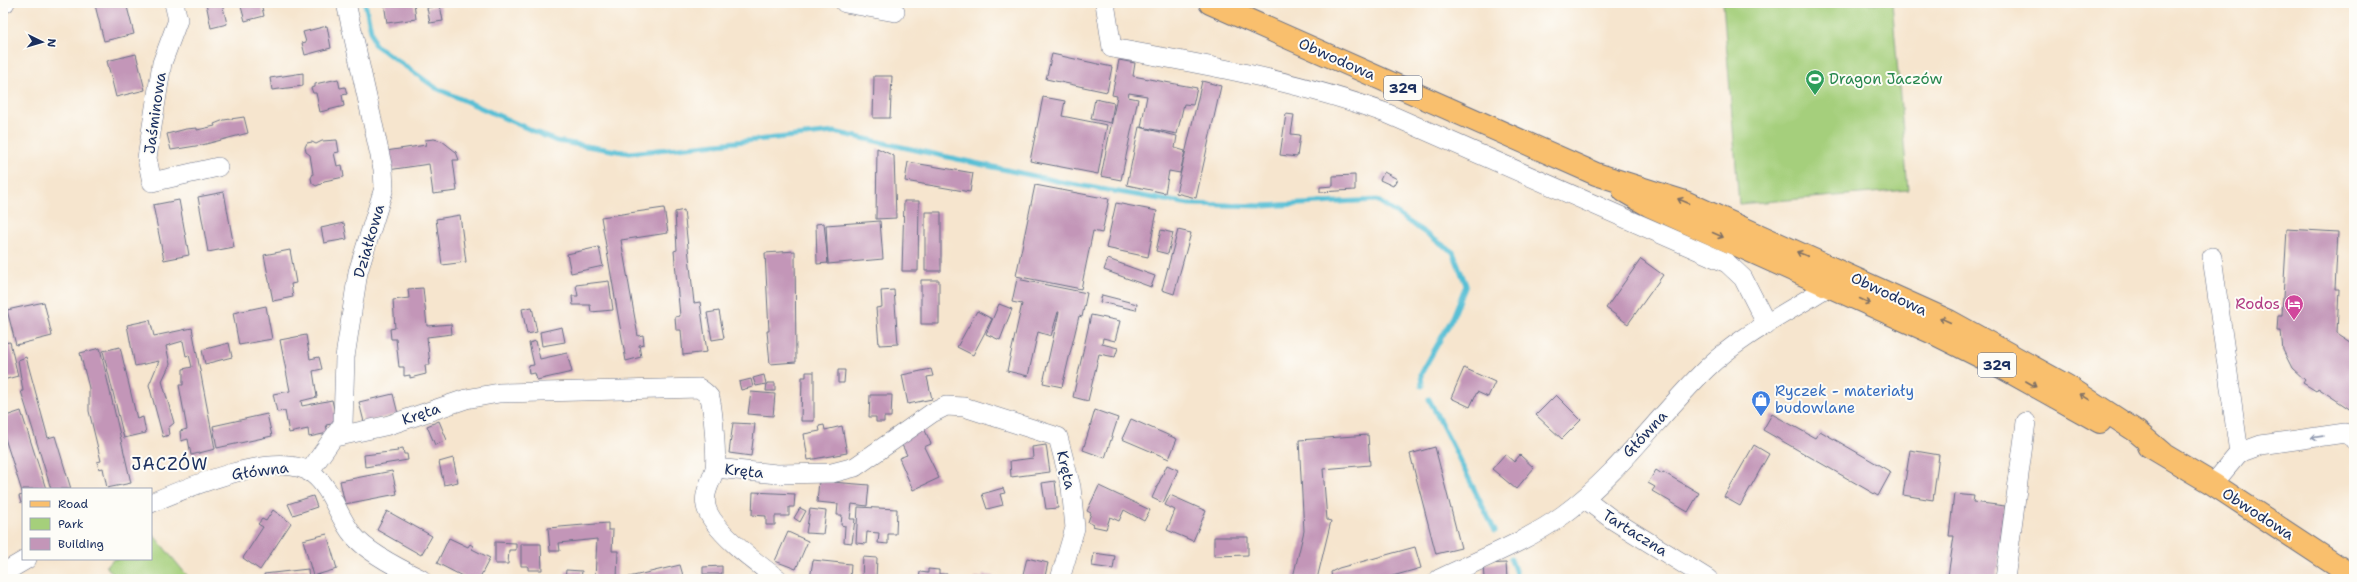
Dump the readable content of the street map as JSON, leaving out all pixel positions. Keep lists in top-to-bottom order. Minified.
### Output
{"streets":{"main road":["Obwodowa","329"],"street":["Jaśminowa","Działkowa","Kręta","Główna","Tartaczna"]},"crossings":[["Obwodowa","Główna"],["Działkowa","Kręta"],["Działkowa","Główna"],["Główna","Tartaczna"]],"districts":["JACZÓW"],"places":{"sports":["Dragon Jaczów"],"hotel":["Rodos"],"shop":["Ryczek - materiały budowlane"]},"legend":["Road","Park","Building"],"north":"right"}
